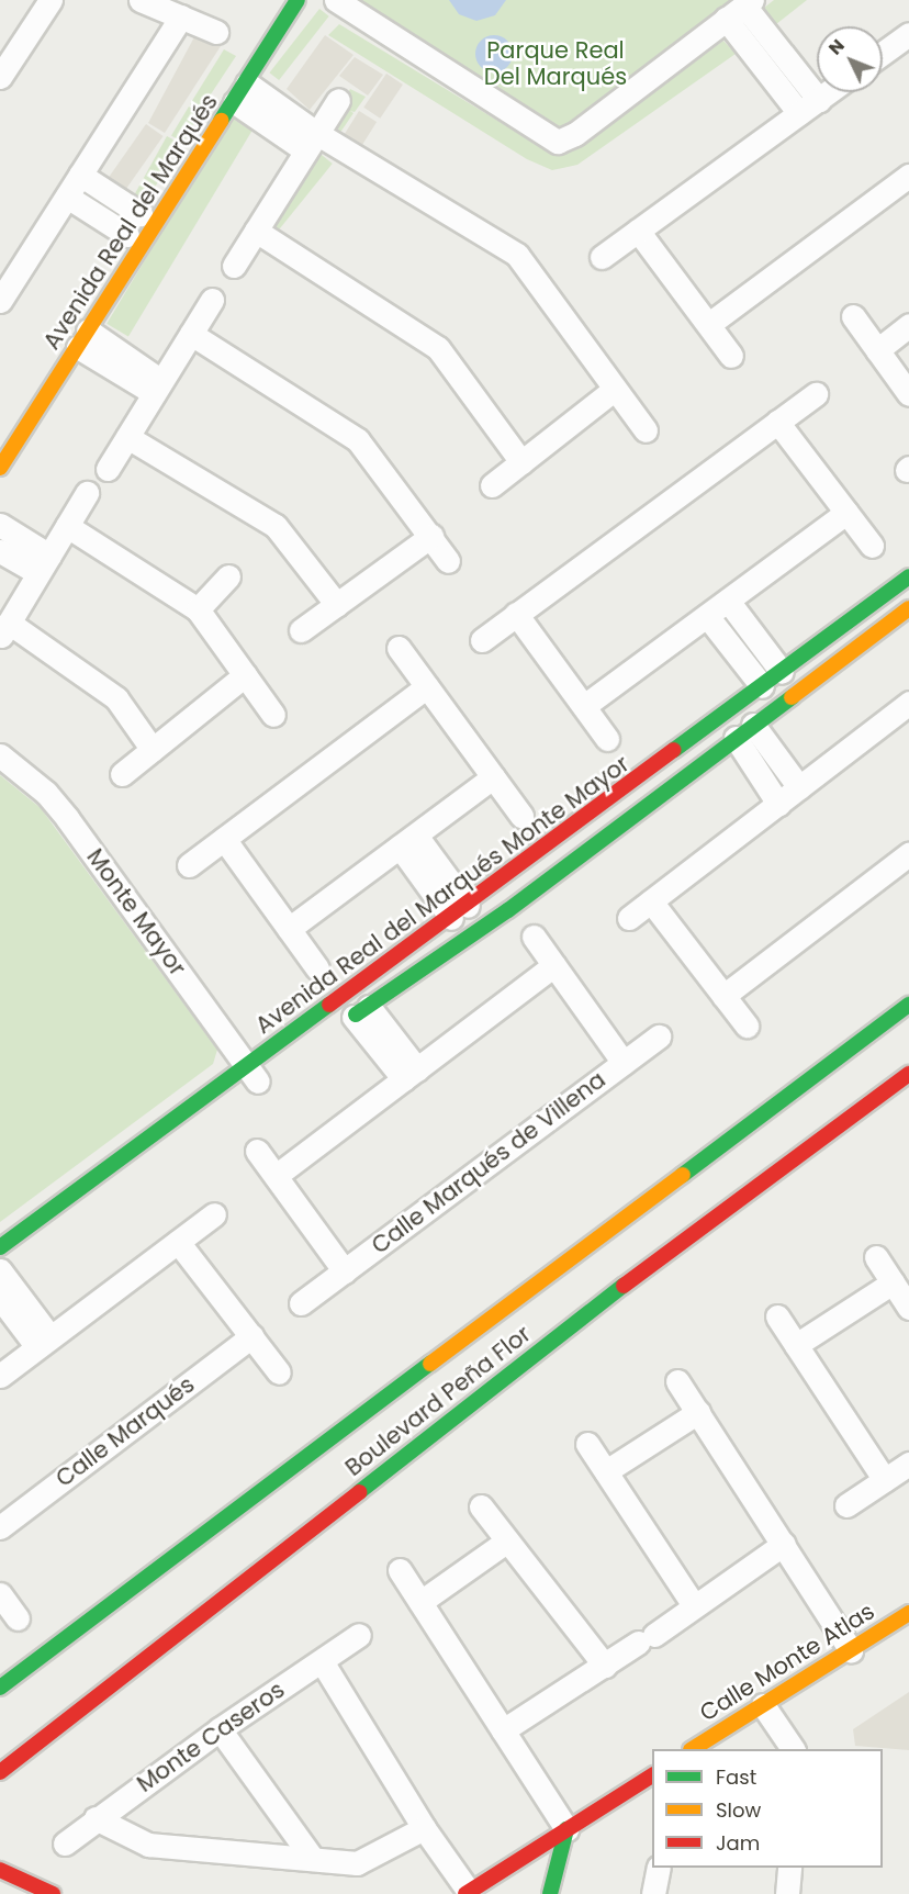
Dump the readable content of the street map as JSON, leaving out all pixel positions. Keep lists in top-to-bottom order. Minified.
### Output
{"streets":{"street":["Avenida Real del Marqués","Avenida Real del Marqués Monte Mayor","Monte Mayor","Calle Marqués de Villena","Boulevard Peña Flor","Calle Marqués","Calle Monte Atlas","Monte Caseros"]},"crossings":[["Avenida Real del Marqués Monte Mayor","Monte Mayor"]],"parks":["Parque Real Del Marqués"],"legend":["Fast","Slow","Jam"],"north":"top left"}
